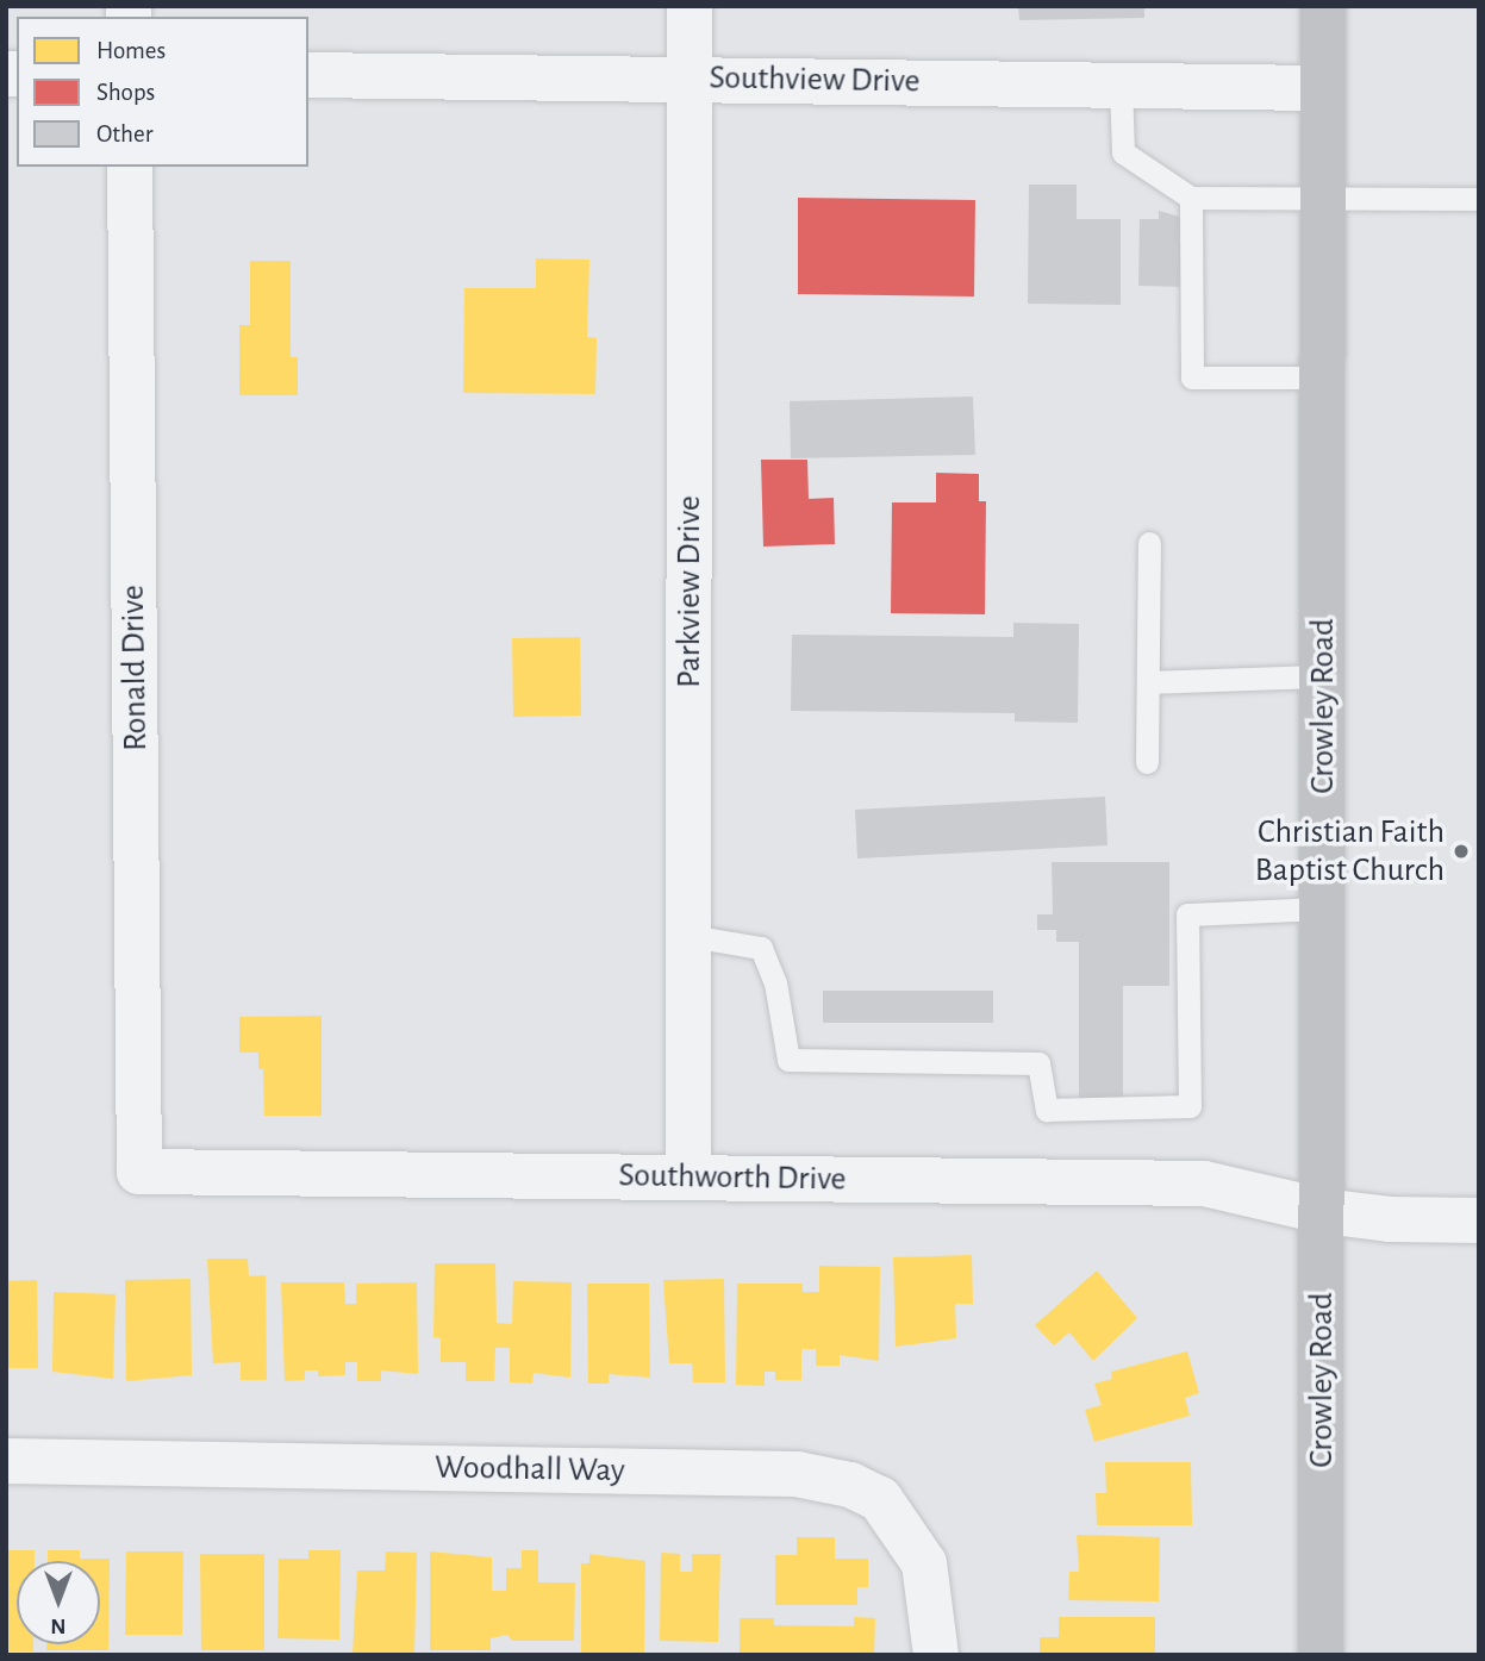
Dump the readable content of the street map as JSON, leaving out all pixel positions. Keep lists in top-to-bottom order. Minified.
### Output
{"streets":{"main road":["Crowley Road"],"street":["Southview Drive","Parkview Drive","Ronald Drive","Southworth Drive","Woodhall Way"]},"crossings":[["Southview Drive","Parkview Drive"],["Southview Drive","Crowley Road"],["Parkview Drive","Southworth Drive"],["Ronald Drive","Southworth Drive"],["Crowley Road","Southworth Drive"]],"places":["Christian Faith Baptist Church"],"legend":["Homes","Shops","Other"],"north":"bottom"}
